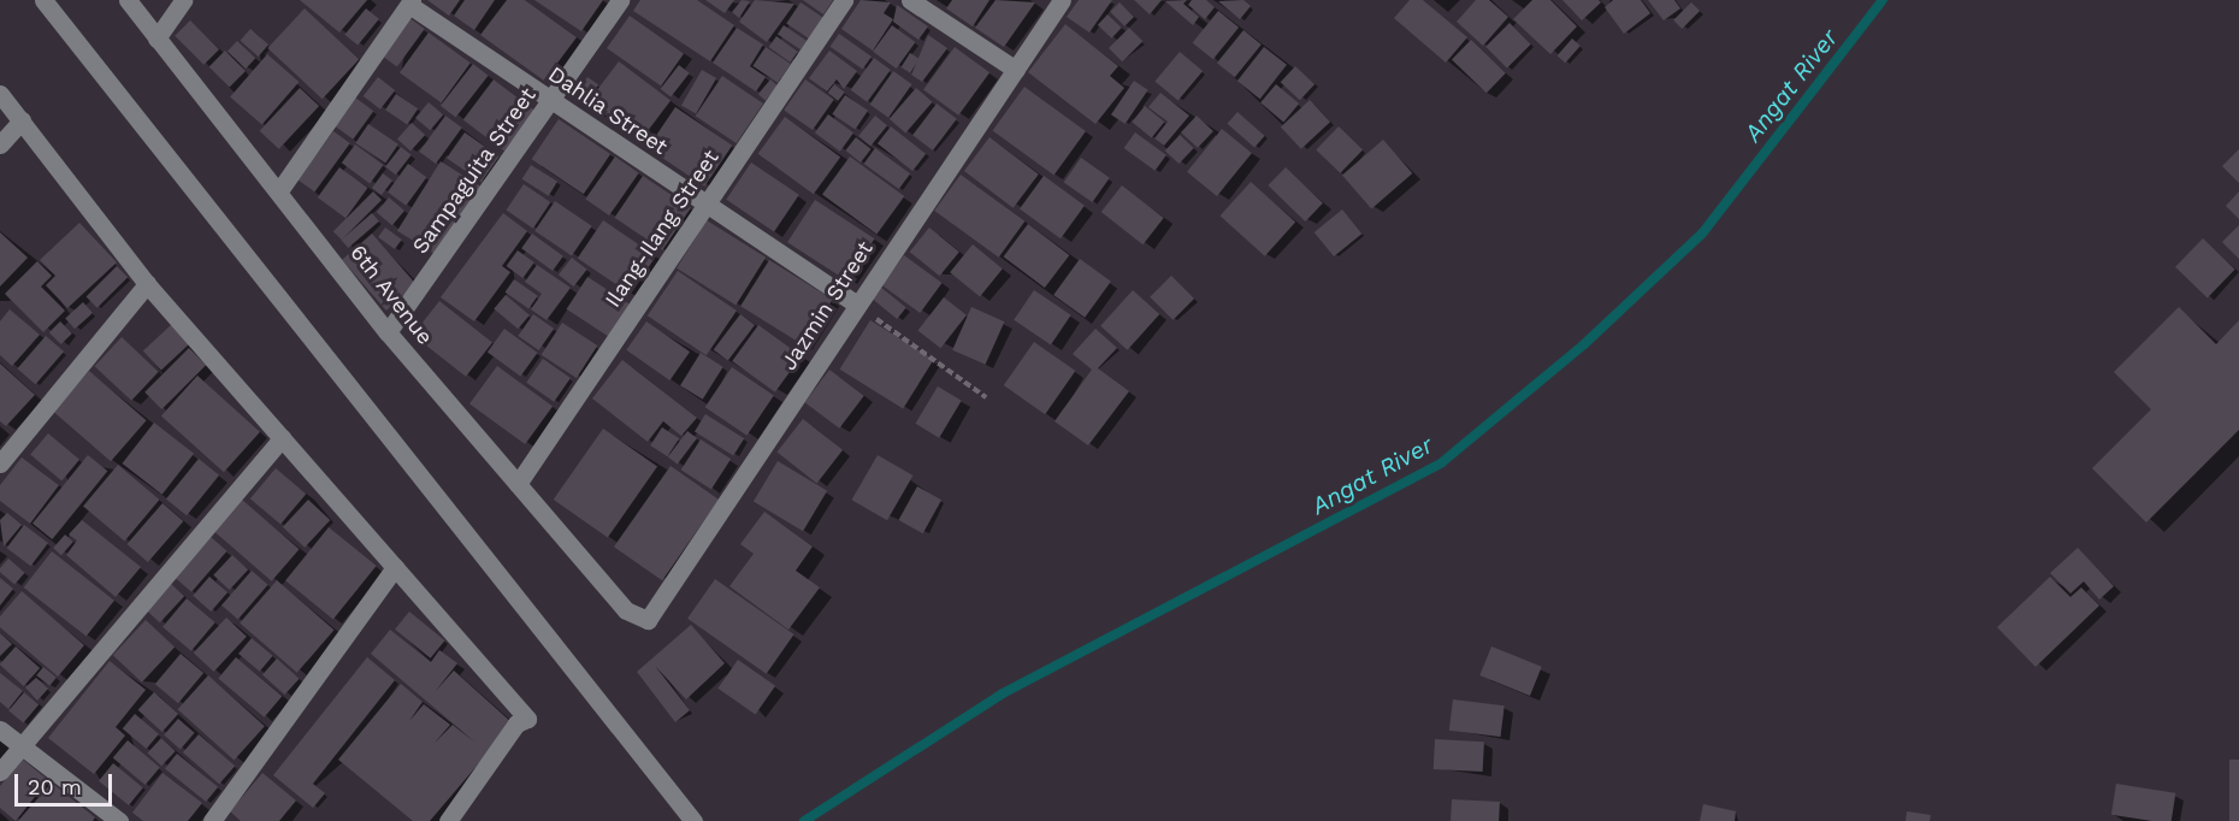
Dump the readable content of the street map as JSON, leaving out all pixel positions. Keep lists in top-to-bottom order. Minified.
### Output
{"streets":{"street":["Dahlia Street","Sampaguita Street","Ilang-Ilang Street","6th Avenue","Jazmin Street"]},"crossings":[["Dahlia Street","Sampaguita Street"],["Dahlia Street","Ilang-Ilang Street"],["Dahlia Street","Jazmin Street"],["Sampaguita Street","6th Avenue"],["Ilang-Ilang Street","6th Avenue"],["6th Avenue","Jazmin Street"]],"water":["Angat River"],"scale_bar":"20 m"}
